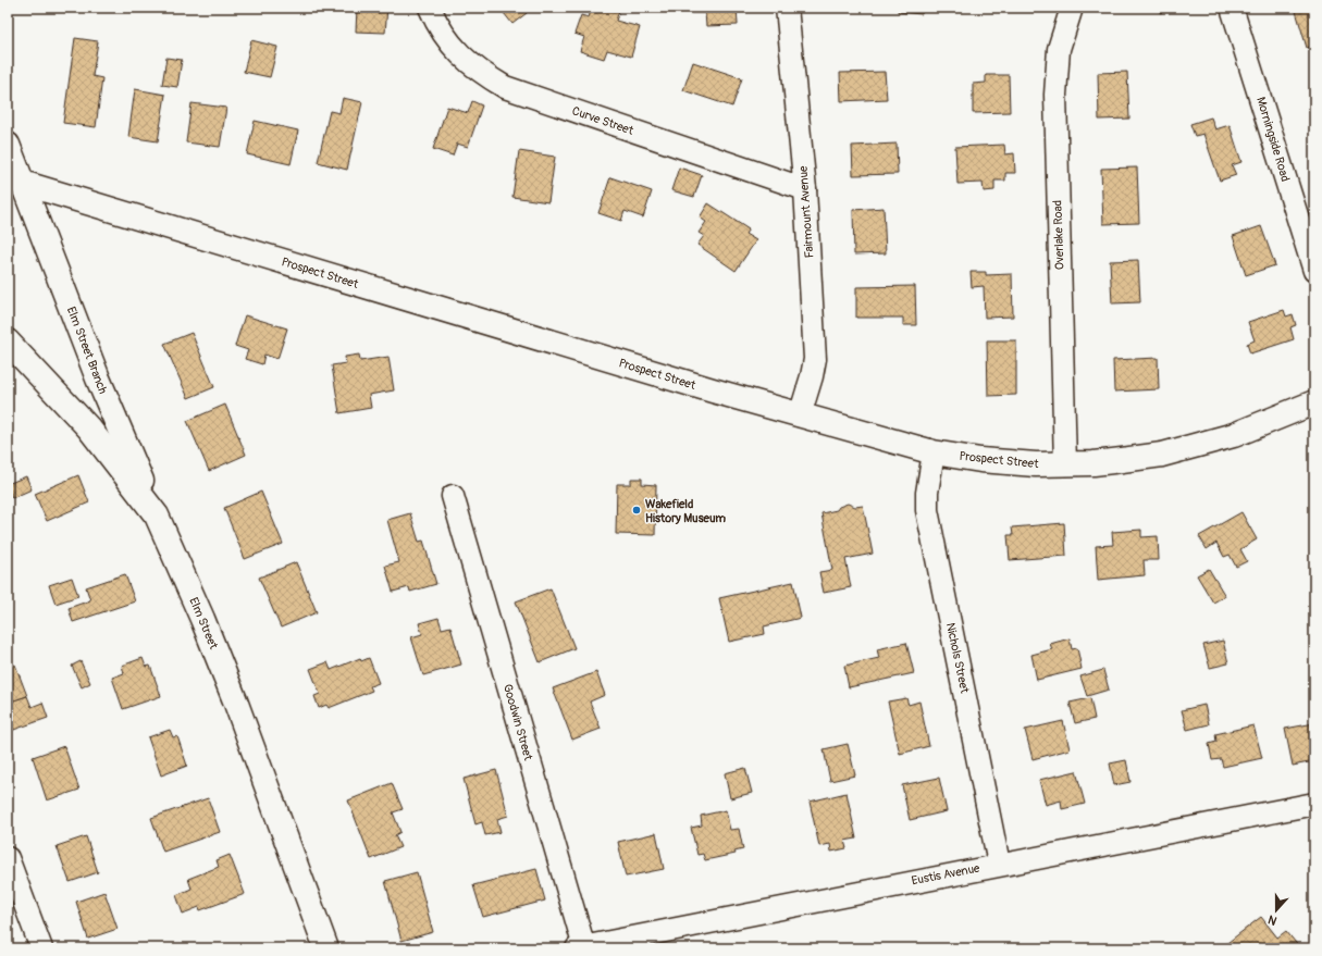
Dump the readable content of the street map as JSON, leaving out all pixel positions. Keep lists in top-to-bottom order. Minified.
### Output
{"streets":{"main road":["Prospect Street","Elm Street Branch","Elm Street"],"street":["Curve Street","Morningside Road","Fairmount Avenue","Overlake Road","Nichols Street","Goodwin Street","Eustis Avenue"]},"crossings":[["Curve Street","Fairmount Avenue"],["Fairmount Avenue","Prospect Street"],["Overlake Road","Prospect Street"],["Prospect Street","Elm Street Branch"],["Prospect Street","Nichols Street"],["Elm Street Branch","Elm Street"],["Nichols Street","Eustis Avenue"],["Goodwin Street","Eustis Avenue"]],"places":["Wakefield History Museum"],"north":"bottom"}
